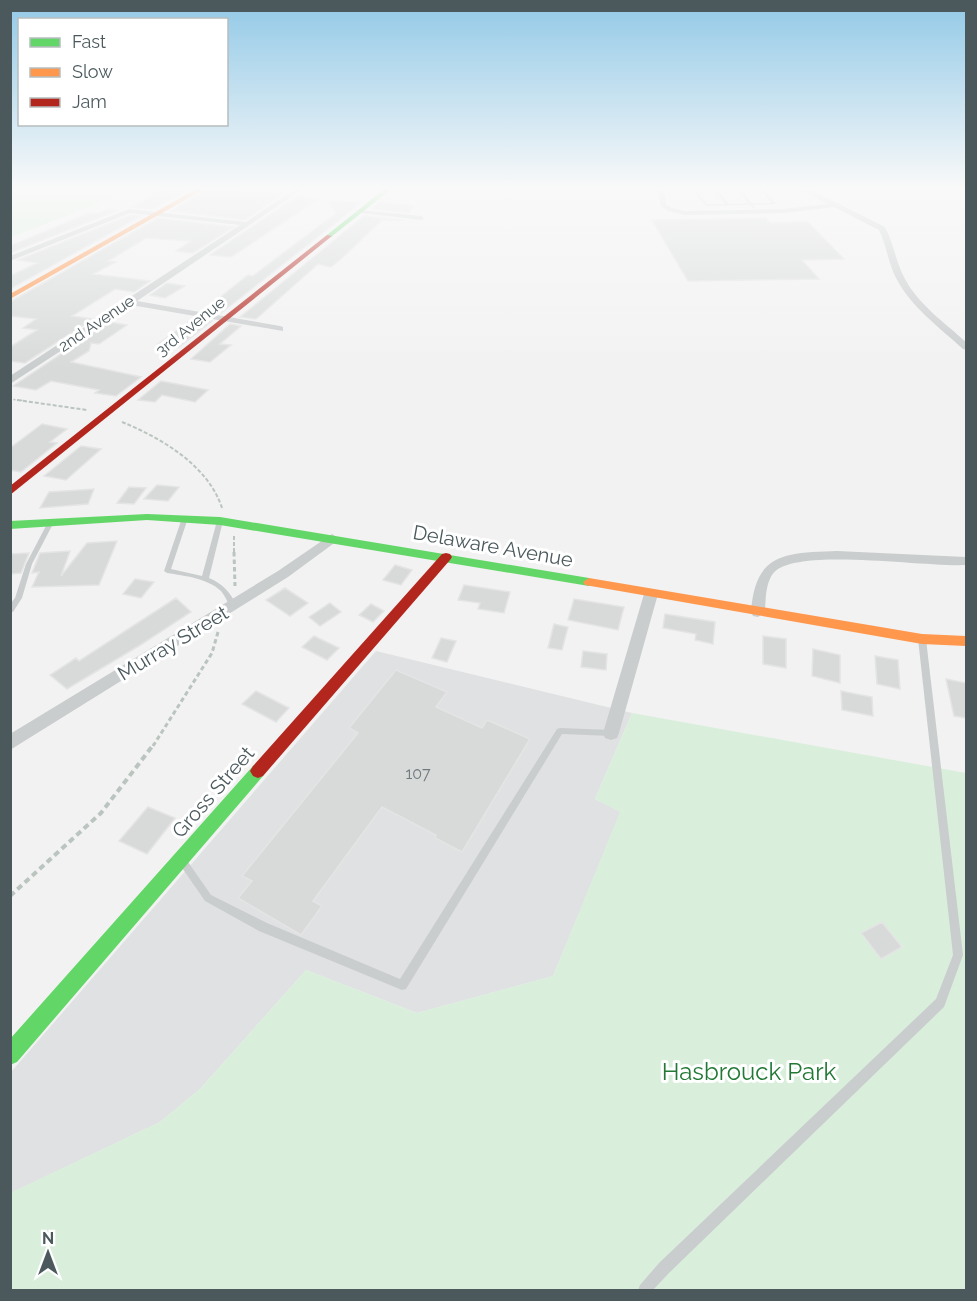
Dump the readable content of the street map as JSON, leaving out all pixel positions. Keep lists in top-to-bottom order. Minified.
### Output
{"streets":{"street":["2nd Avenue","3rd Avenue","Delaware Avenue","Murray Street","Gross Street"]},"crossings":[["Delaware Avenue","Murray Street"],["Delaware Avenue","Gross Street"]],"parks":["Hasbrouck Park"],"house_numbers":["107"],"legend":["Fast","Slow","Jam"],"north":"top"}
